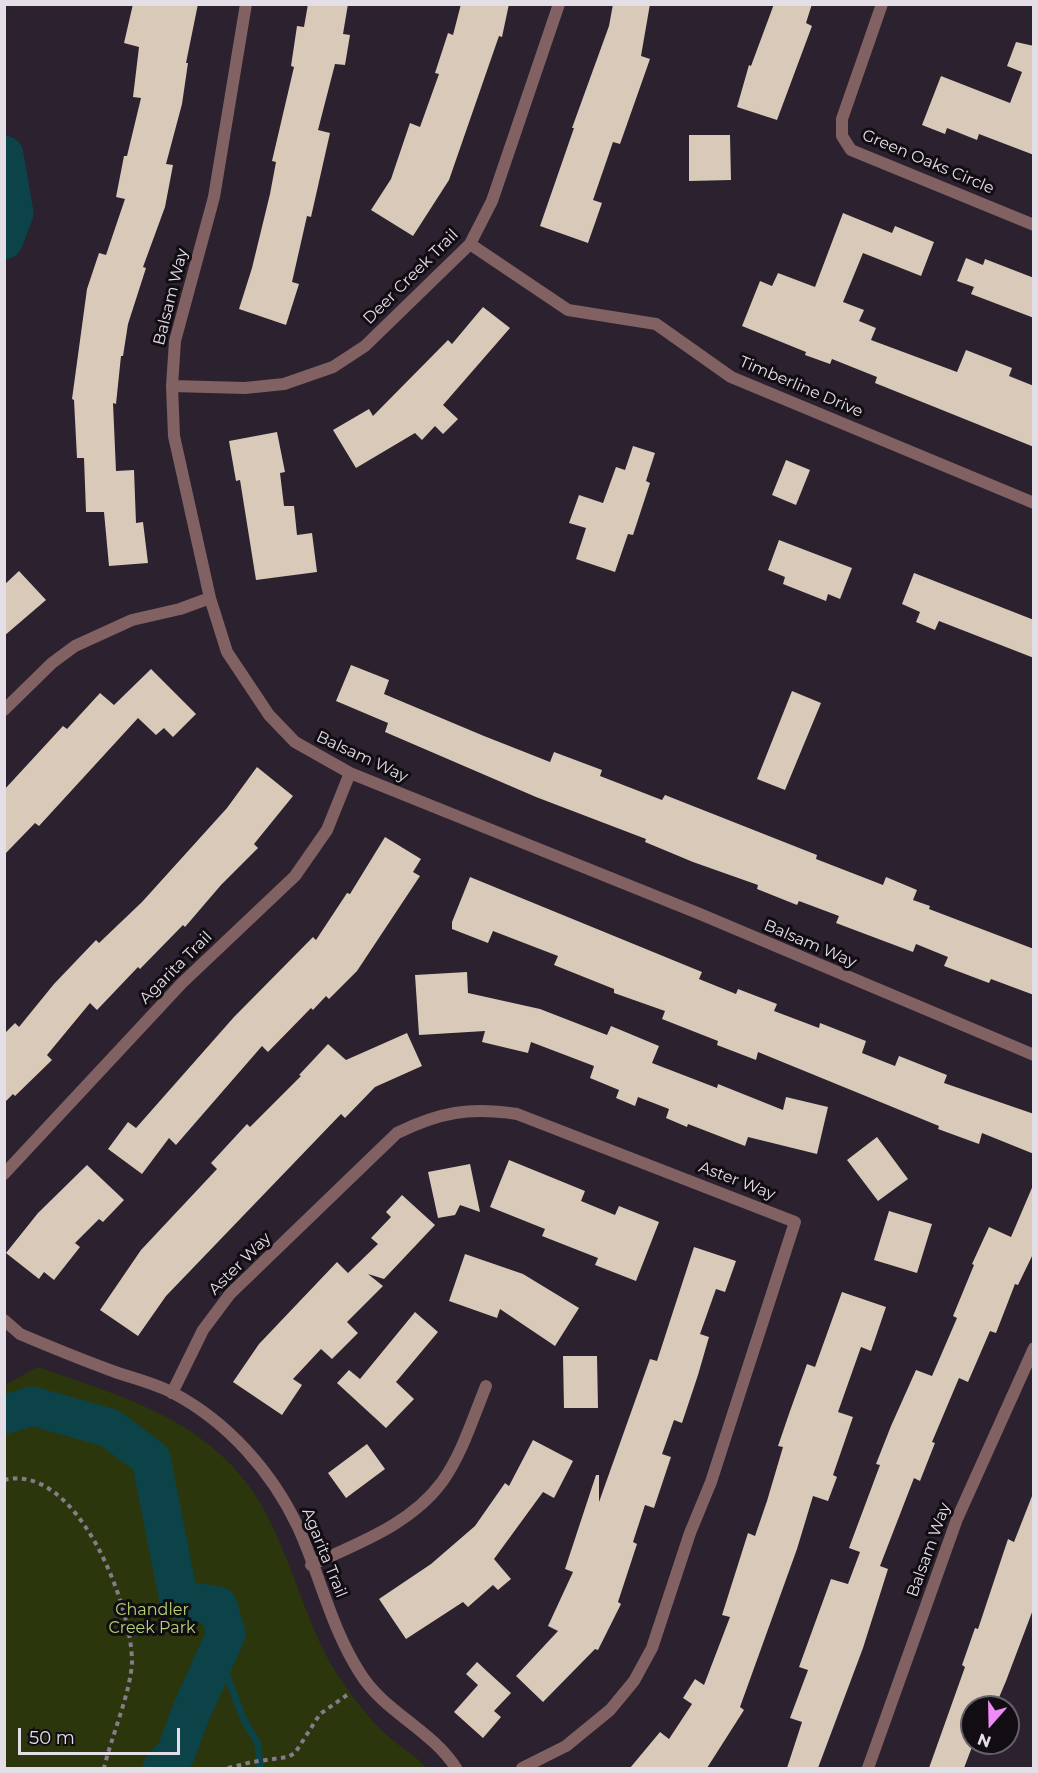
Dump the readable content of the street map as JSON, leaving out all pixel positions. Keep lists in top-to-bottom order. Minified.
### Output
{"streets":{"street":["Green Oaks Circle","Deer Creek Trail","Balsam Way","Timberline Drive","Agarita Trail","Aster Way"]},"crossings":[["Deer Creek Trail","Balsam Way"],["Deer Creek Trail","Timberline Drive"],["Balsam Way","Agarita Trail"],["Agarita Trail","Aster Way"]],"parks":["Chandler Creek Park"],"scale_bar":"50 m","north":"bottom"}
